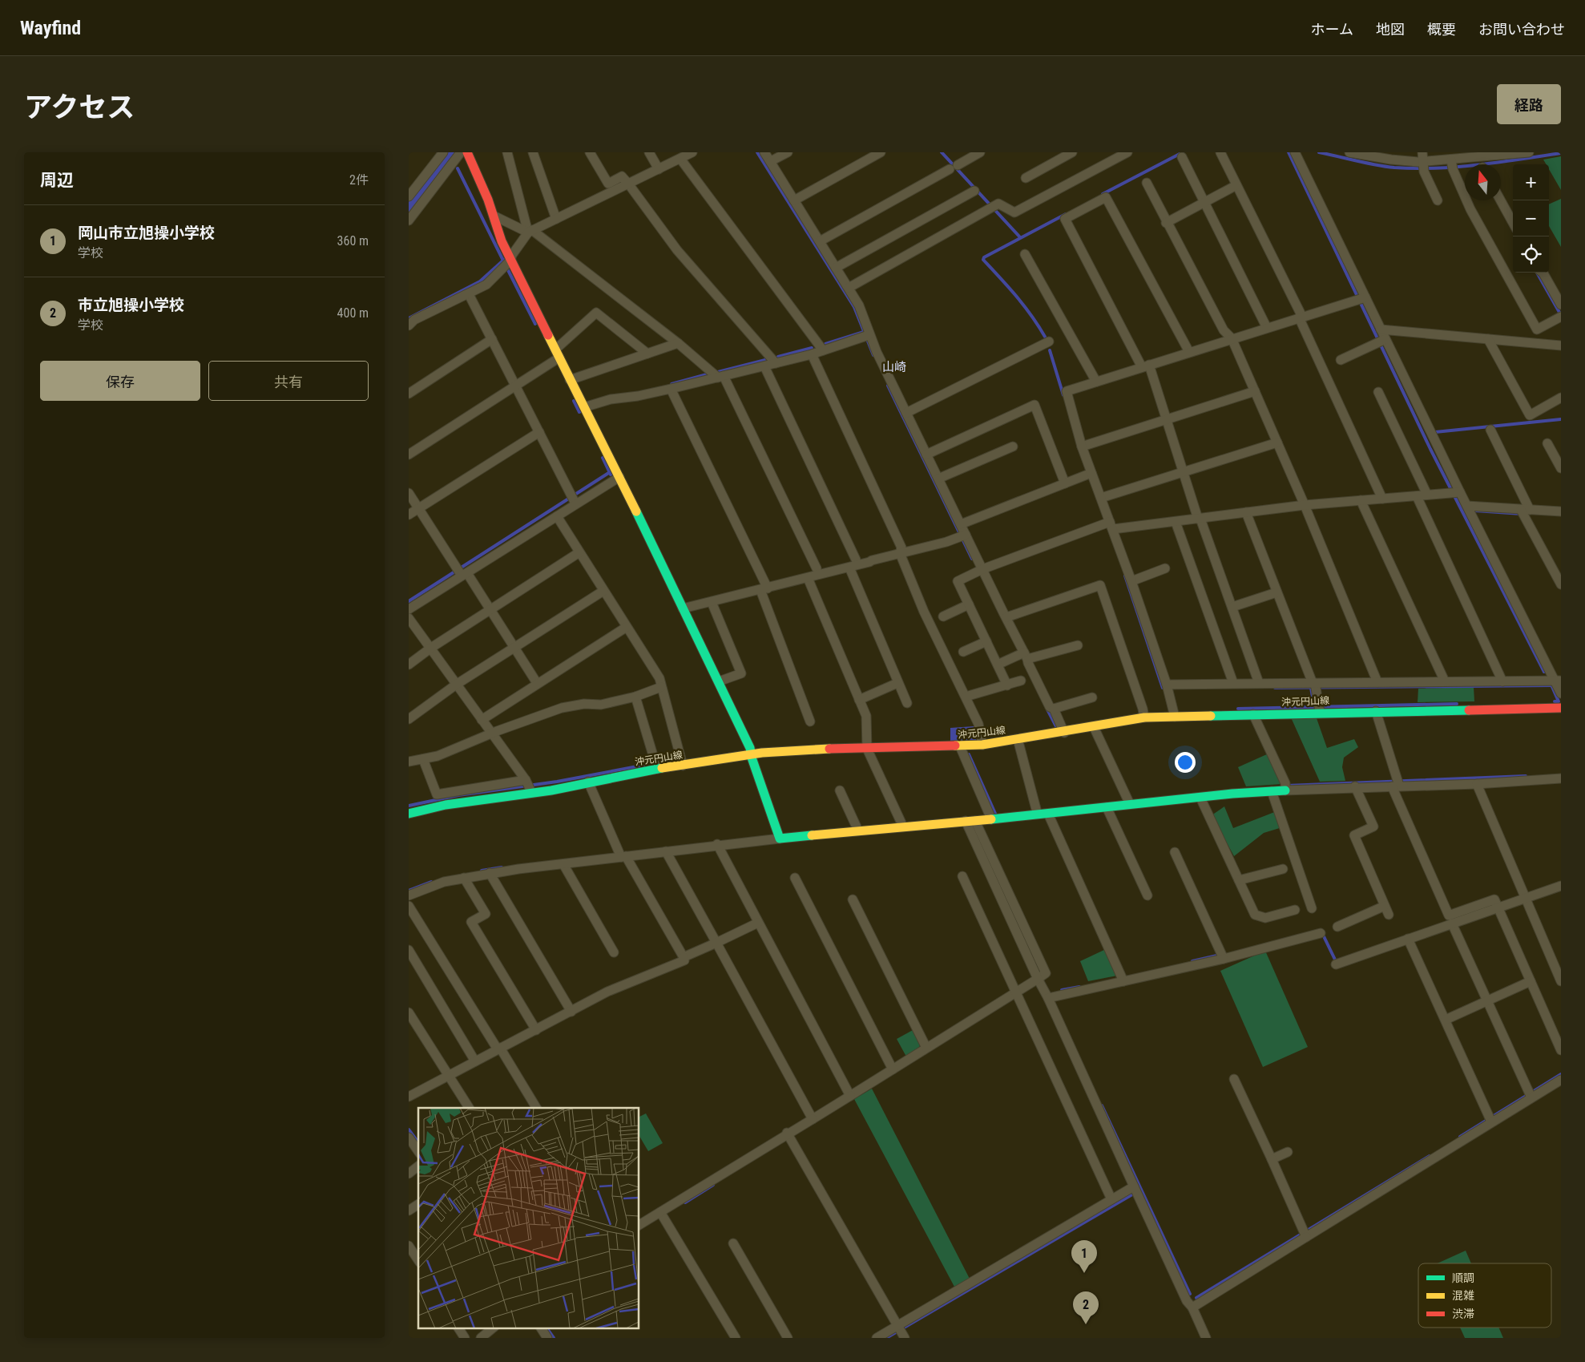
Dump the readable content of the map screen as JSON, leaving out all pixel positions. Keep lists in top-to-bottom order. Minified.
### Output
{"streets":{"street":["沖元円山線"]},"districts":["山崎"],"legend":["順調","混雑","渋滞"],"north":"top","page":{"header":"Wayfind","nav":["ホーム","地図","概要","お問い合わせ"],"title":"アクセス","buttons":["経路",["保存","共有"]],"heading":["周辺","2件"],"map_buttons":["+","−"],"list":[{"mark":"1","name":"岡山市立旭操小学校","note":"学校","value":"360 m"},{"mark":"2","name":"市立旭操小学校","note":"学校","value":"400 m"}],"pins":["1","2"]}}
